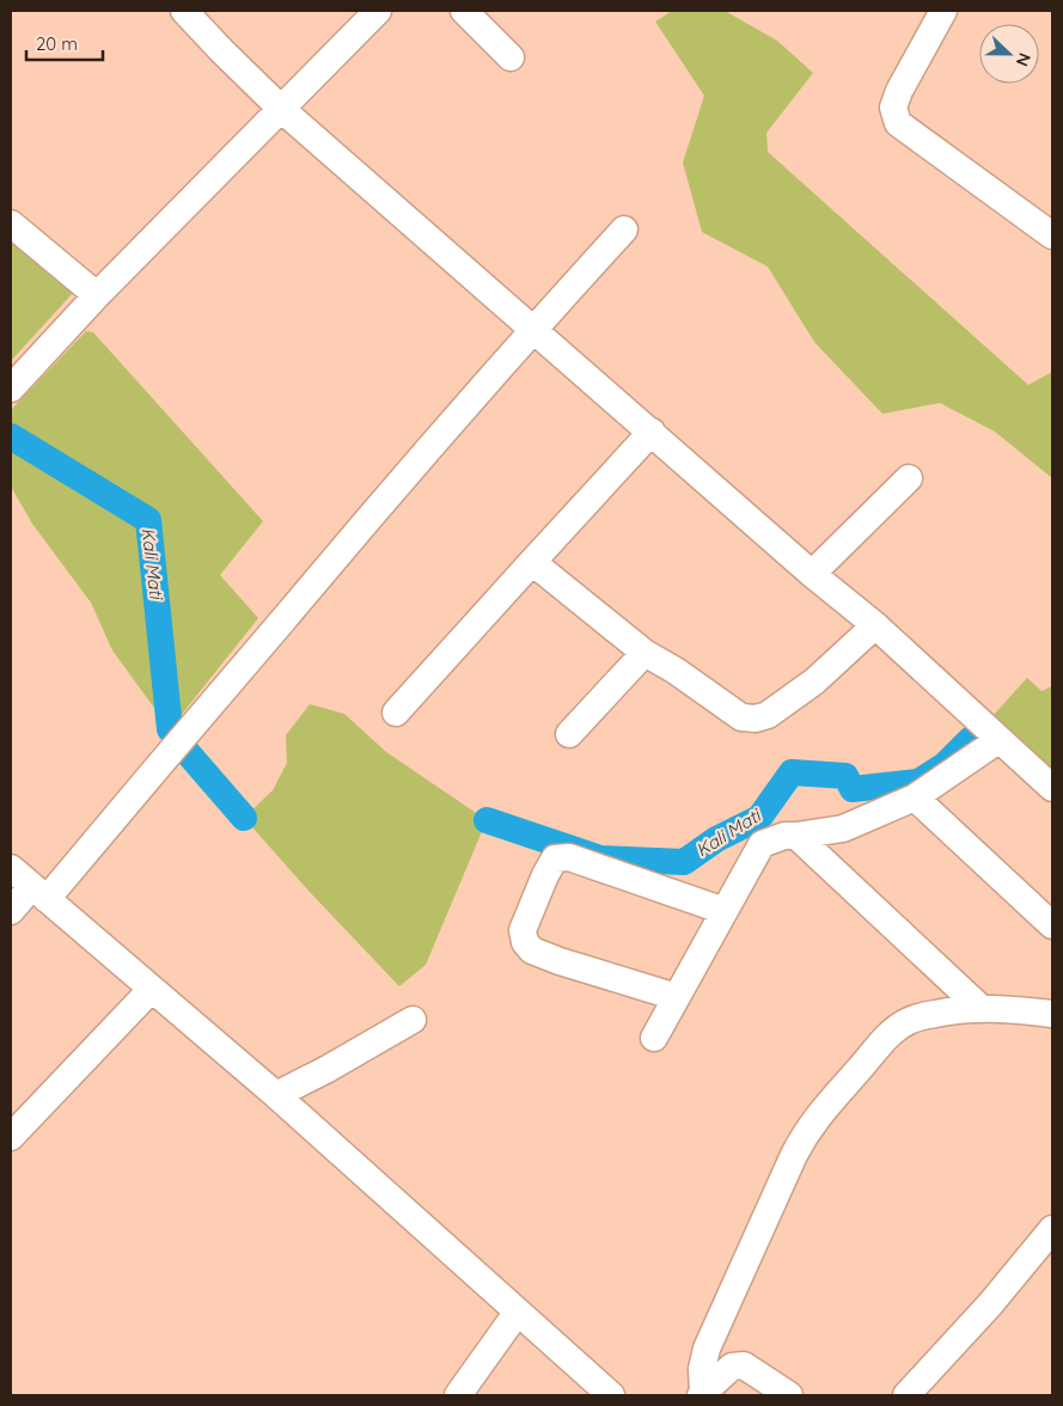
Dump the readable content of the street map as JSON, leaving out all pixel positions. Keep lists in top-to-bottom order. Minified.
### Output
{"water":["Kali Mati"],"scale_bar":"20 m","north":"right"}
